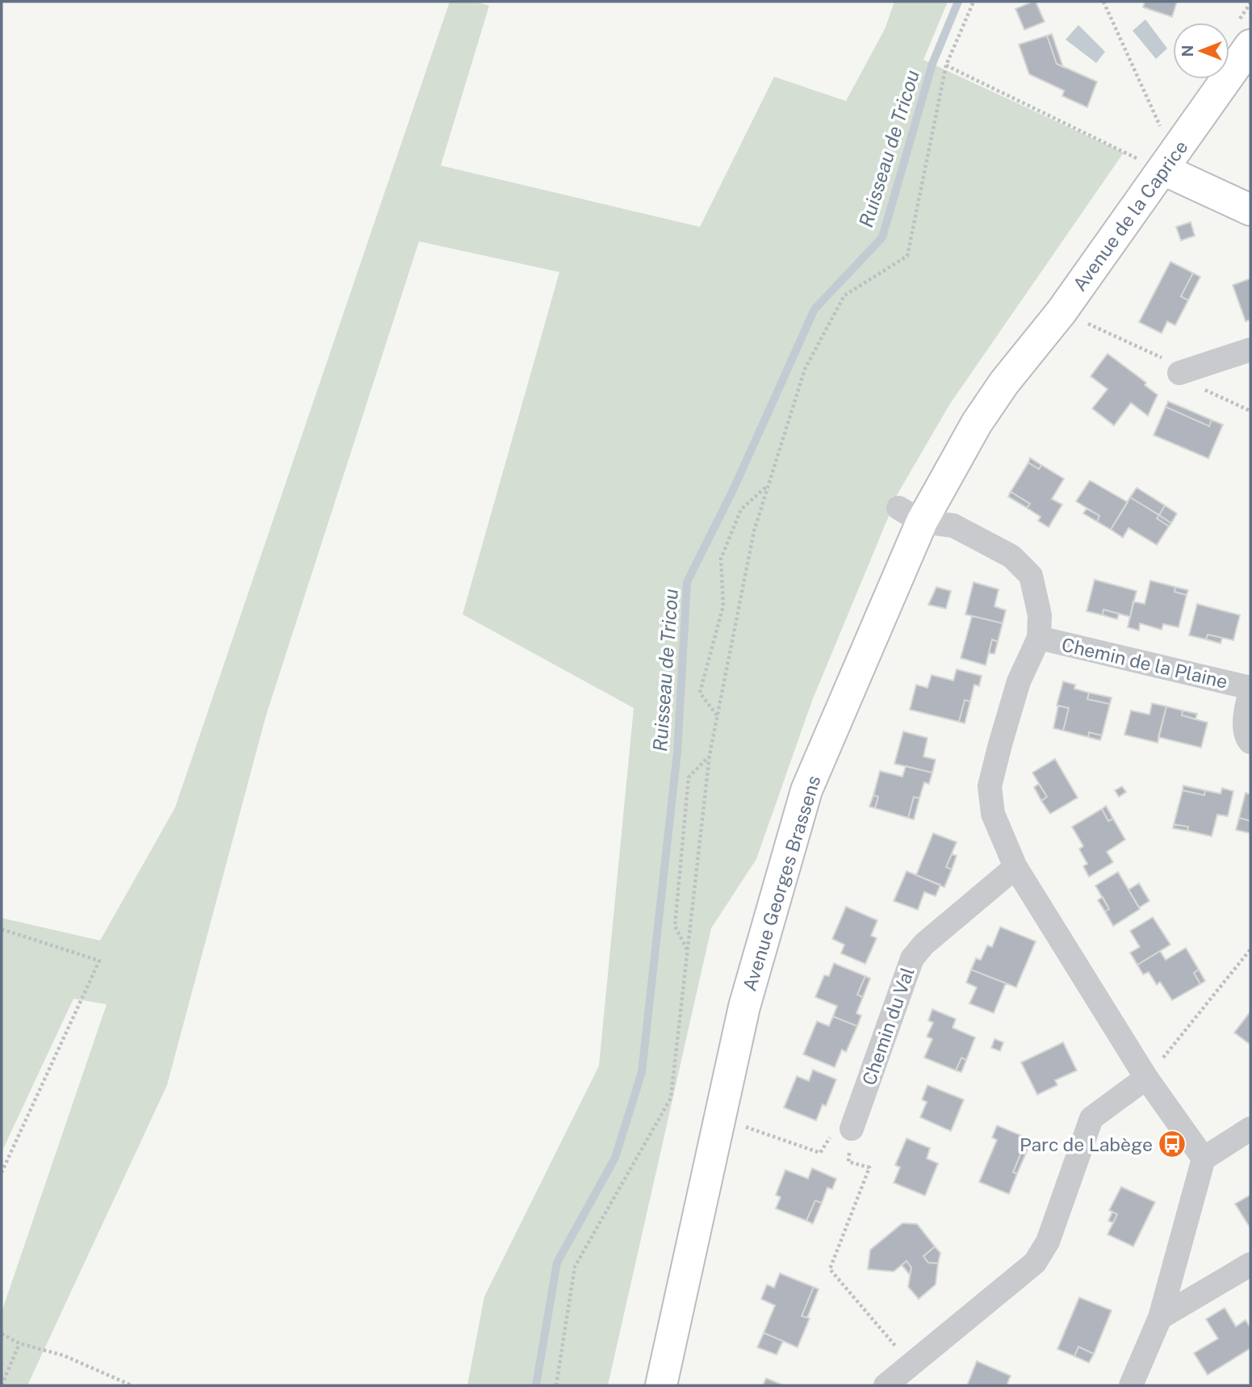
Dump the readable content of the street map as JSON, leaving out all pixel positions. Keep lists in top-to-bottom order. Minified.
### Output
{"streets":{"street":["Avenue de la Caprice","Chemin de la Plaine","Avenue Georges Brassens","Chemin du Val"]},"crossings":[["Avenue de la Caprice","Avenue Georges Brassens"]],"water":["Ruisseau de Tricou"],"places":{"bus stop":["Parc de Labège"]},"north":"left"}
